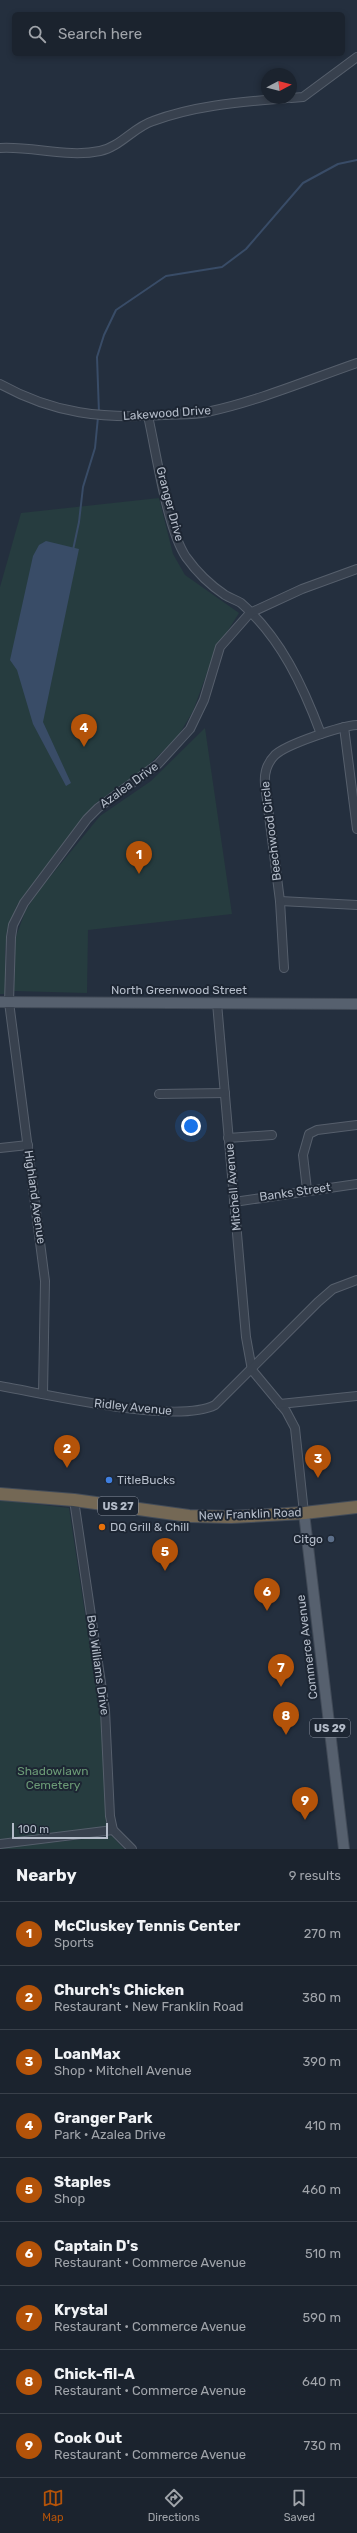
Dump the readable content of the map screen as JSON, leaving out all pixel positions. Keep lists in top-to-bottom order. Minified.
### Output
{"streets":{"highway":["US 27","New Franklin Road"],"main road":["North Greenwood Street","Commerce Avenue","US 29"],"street":["Lakewood Drive","Granger Drive","Azalea Drive","Beechwood Circle","Mitchell Avenue","Banks Street","Highland Avenue","Ridley Avenue","Bob Williams Drive"]},"crossings":[["Lakewood Drive","Granger Drive"],["Granger Drive","Azalea Drive"],["Granger Drive","Beechwood Circle"],["Azalea Drive","North Greenwood Street"],["Azalea Drive","Highland Avenue"],["North Greenwood Street","Mitchell Avenue"],["North Greenwood Street","Highland Avenue"],["Mitchell Avenue","Banks Street"],["Mitchell Avenue","Ridley Avenue"],["Highland Avenue","Ridley Avenue"],["New Franklin Road","Commerce Avenue"],["New Franklin Road","Bob Williams Drive"]],"parks":["Shadowlawn Cemetery"],"places":["TitleBucks","DQ Grill & Chill","Citgo"],"scale_bar":"100 m","north":"right","page":{"search":"Search here","pins":["4","1","2","3","5","6","7","8","9"],"scale":"100 m","heading":["Nearby","9 results"],"list":[{"mark":"1","name":"McCluskey Tennis Center","note":"Sports","value":"270 m"},{"mark":"2","name":"Church's Chicken","note":"Restaurant · New Franklin Road","value":"380 m"},{"mark":"3","name":"LoanMax","note":"Shop · Mitchell Avenue","value":"390 m"},{"mark":"4","name":"Granger Park","note":"Park · Azalea Drive","value":"410 m"},{"mark":"5","name":"Staples","note":"Shop","value":"460 m"},{"mark":"6","name":"Captain D's","note":"Restaurant · Commerce Avenue","value":"510 m"},{"mark":"7","name":"Krystal","note":"Restaurant · Commerce Avenue","value":"590 m"},{"mark":"8","name":"Chick-fil-A","note":"Restaurant · Commerce Avenue","value":"640 m"},{"mark":"9","name":"Cook Out","note":"Restaurant · Commerce Avenue","value":"730 m"}],"nav":["Map","Directions","Saved"]}}
